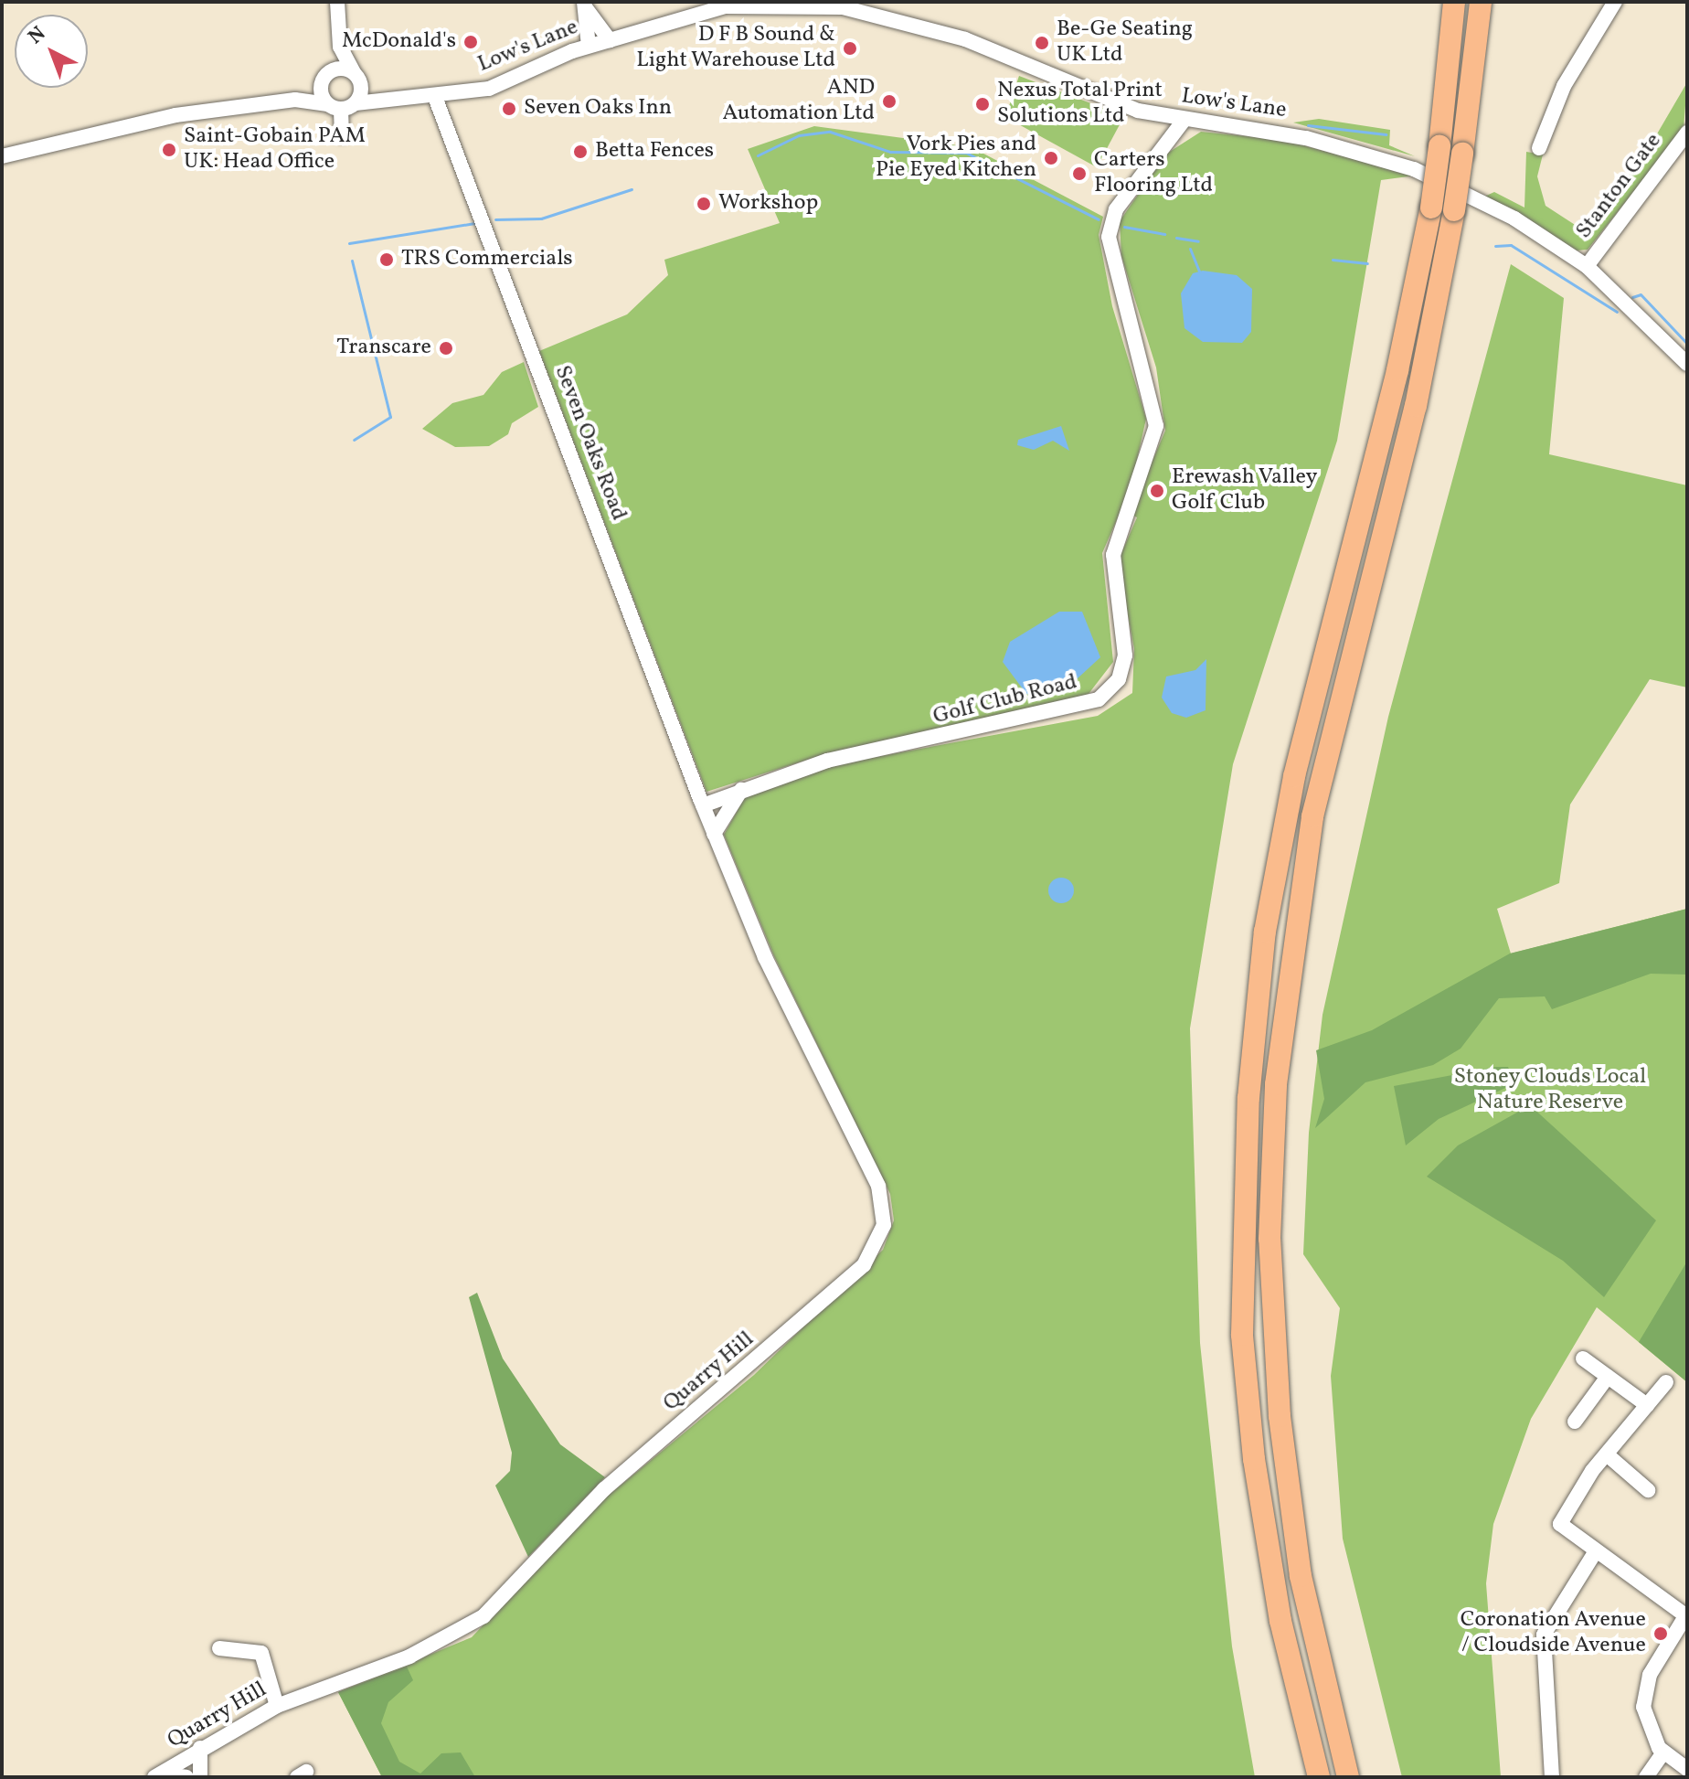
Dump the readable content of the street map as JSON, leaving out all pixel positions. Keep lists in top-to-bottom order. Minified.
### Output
{"streets":{"street":["Low's Lane","Stanton Gate","Seven Oaks Road","Golf Club Road","Quarry Hill"]},"crossings":[["Low's Lane","Stanton Gate"],["Low's Lane","Seven Oaks Road"],["Low's Lane","Golf Club Road"],["Seven Oaks Road","Golf Club Road"],["Seven Oaks Road","Quarry Hill"],["Golf Club Road","Quarry Hill"]],"parks":["Stoney Clouds Local Nature Reserve"],"places":["McDonald's","Be-Ge Seating UK Ltd","D F B Sound & Light Warehouse Ltd","AND Automation Ltd","Nexus Total Print Solutions Ltd","Seven Oaks Inn","Saint-Gobain PAM UK: Head Office","Betta Fences","Vork Pies and Pie Eyed Kitchen","Carters Flooring Ltd","Workshop","TRS Commercials","Transcare","Erewash Valley Golf Club","Coronation Avenue / Cloudside Avenue"],"north":"top left"}
